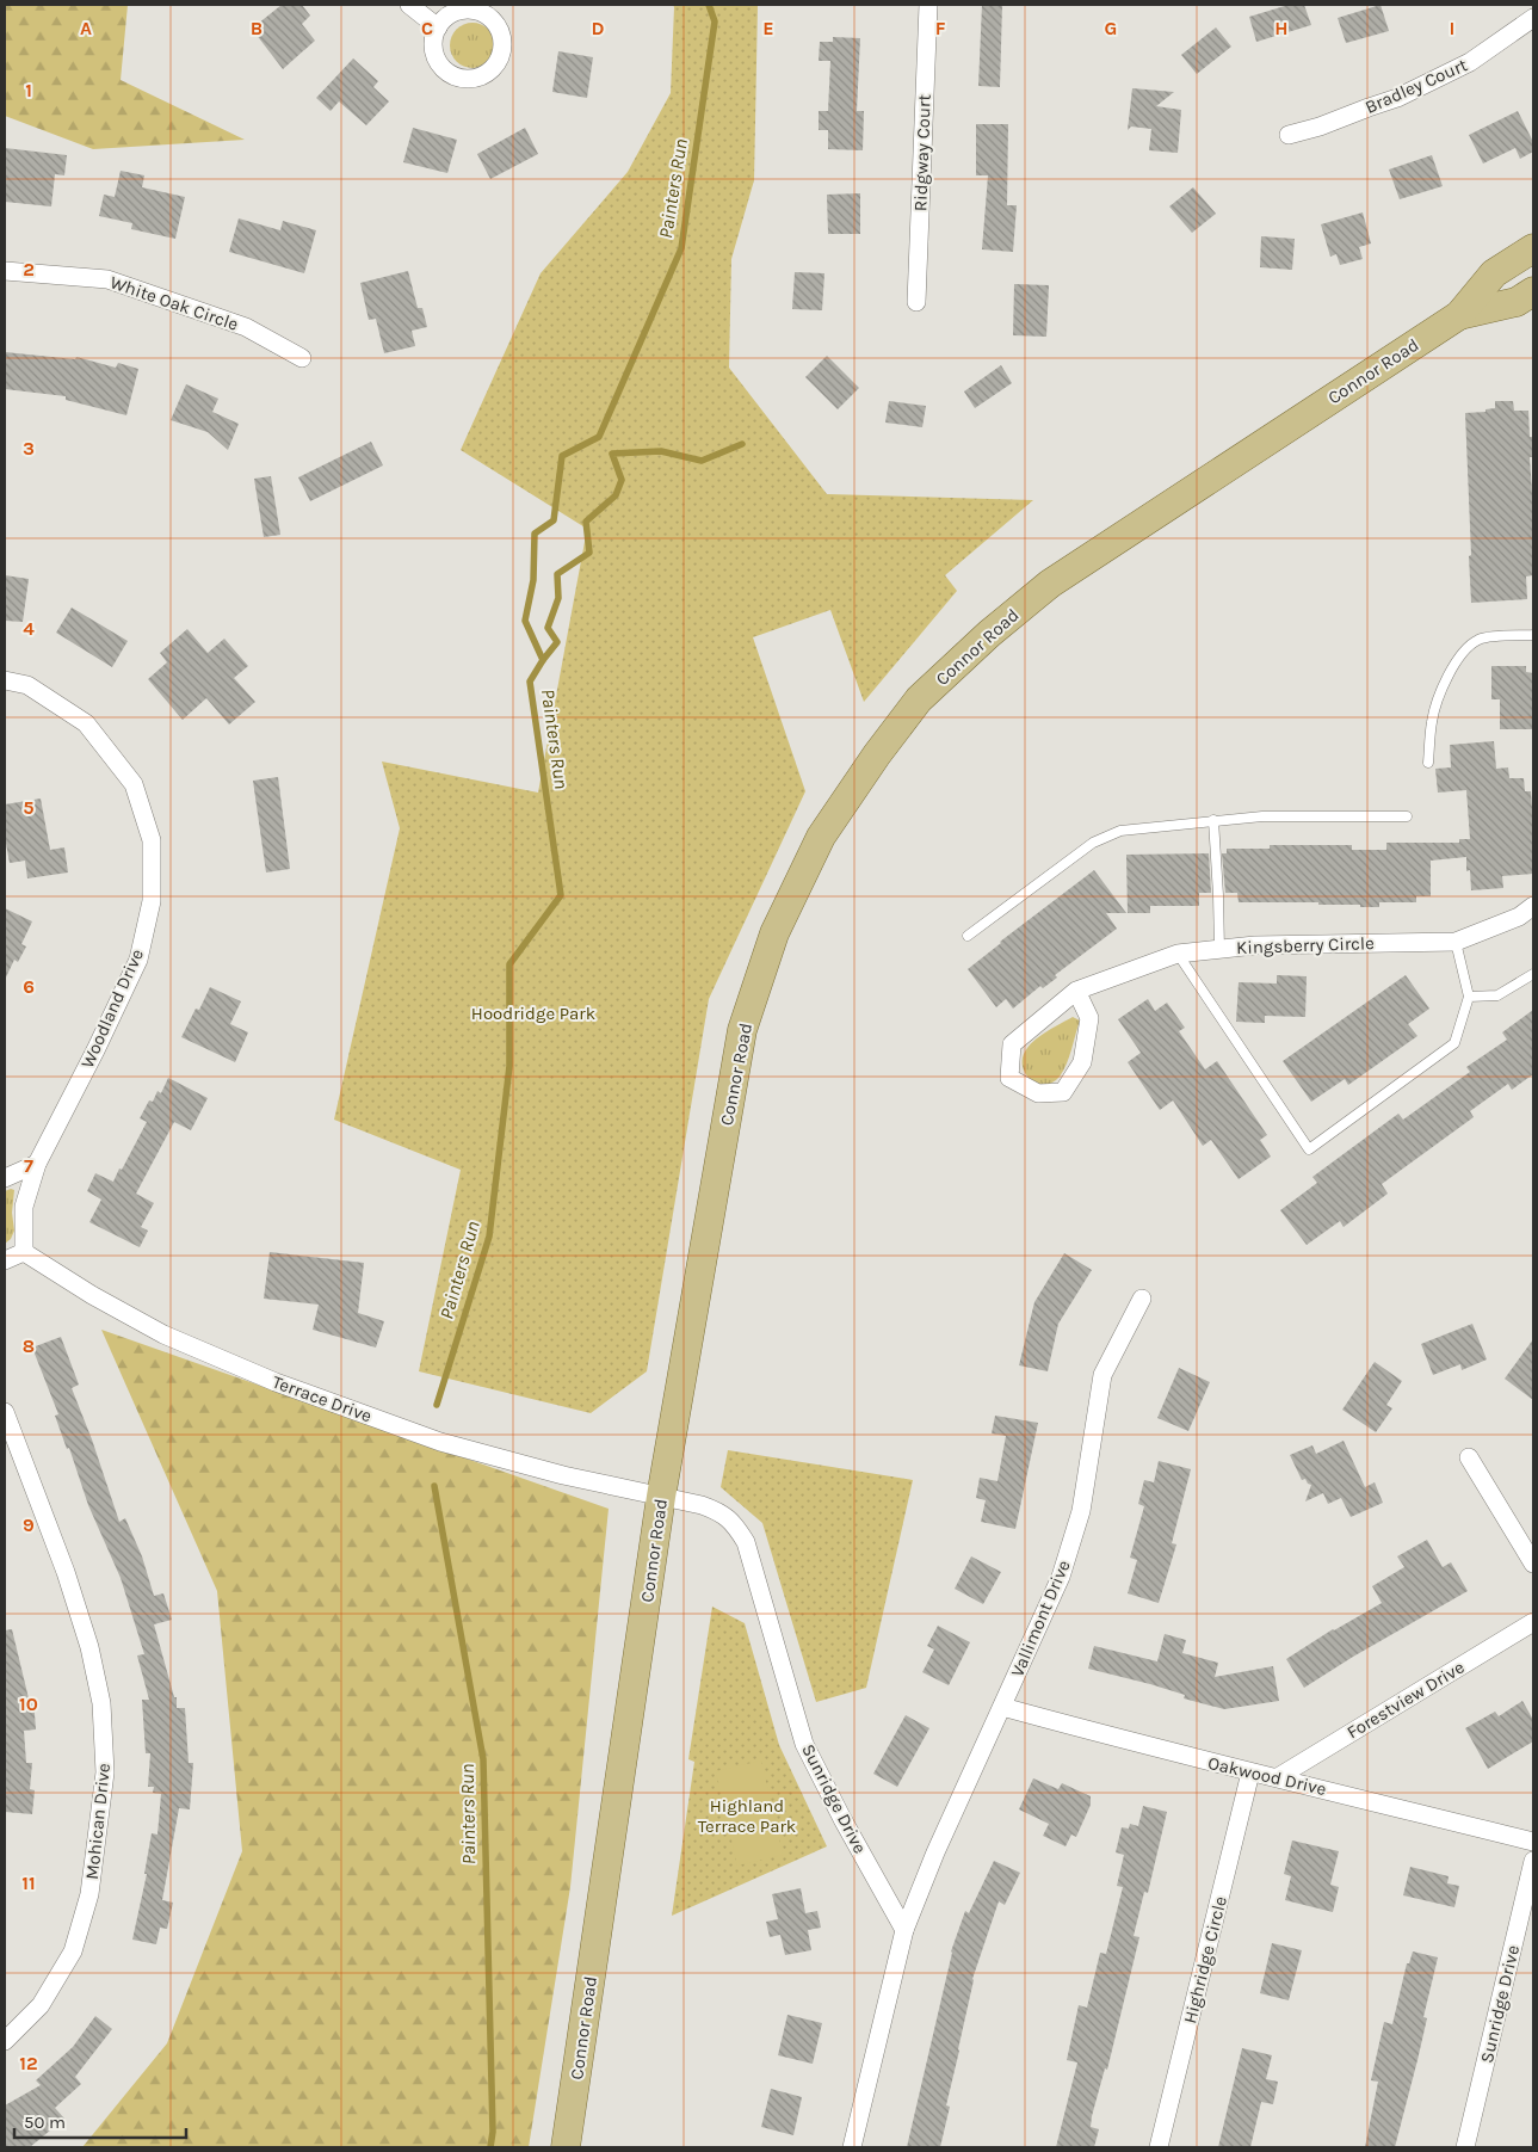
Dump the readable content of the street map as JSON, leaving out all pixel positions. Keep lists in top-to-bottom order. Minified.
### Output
{"streets":{"main road":["Connor Road"],"street":["Bradley Court","Ridgway Court","White Oak Circle","Kingsberry Circle","Woodland Drive","Terrace Drive","Vallimont Drive","Forestview Drive","Oakwood Drive","Sunridge Drive","Mohican Drive","Highridge Circle"]},"crossings":[["Connor Road","Terrace Drive"],["Connor Road","Sunridge Drive"],["Woodland Drive","Terrace Drive"],["Terrace Drive","Sunridge Drive"],["Vallimont Drive","Oakwood Drive"],["Vallimont Drive","Sunridge Drive"],["Forestview Drive","Oakwood Drive"],["Oakwood Drive","Highridge Circle"]],"water":["Painters Run"],"parks":["Hoodridge Park","Highland Terrace Park"],"scale_bar":"50 m","grid":{"columns":["A","B","C","D","E","F","G","H","I"],"rows":["1","2","3","4","5","6","7","8","9","10","11","12"]}}
